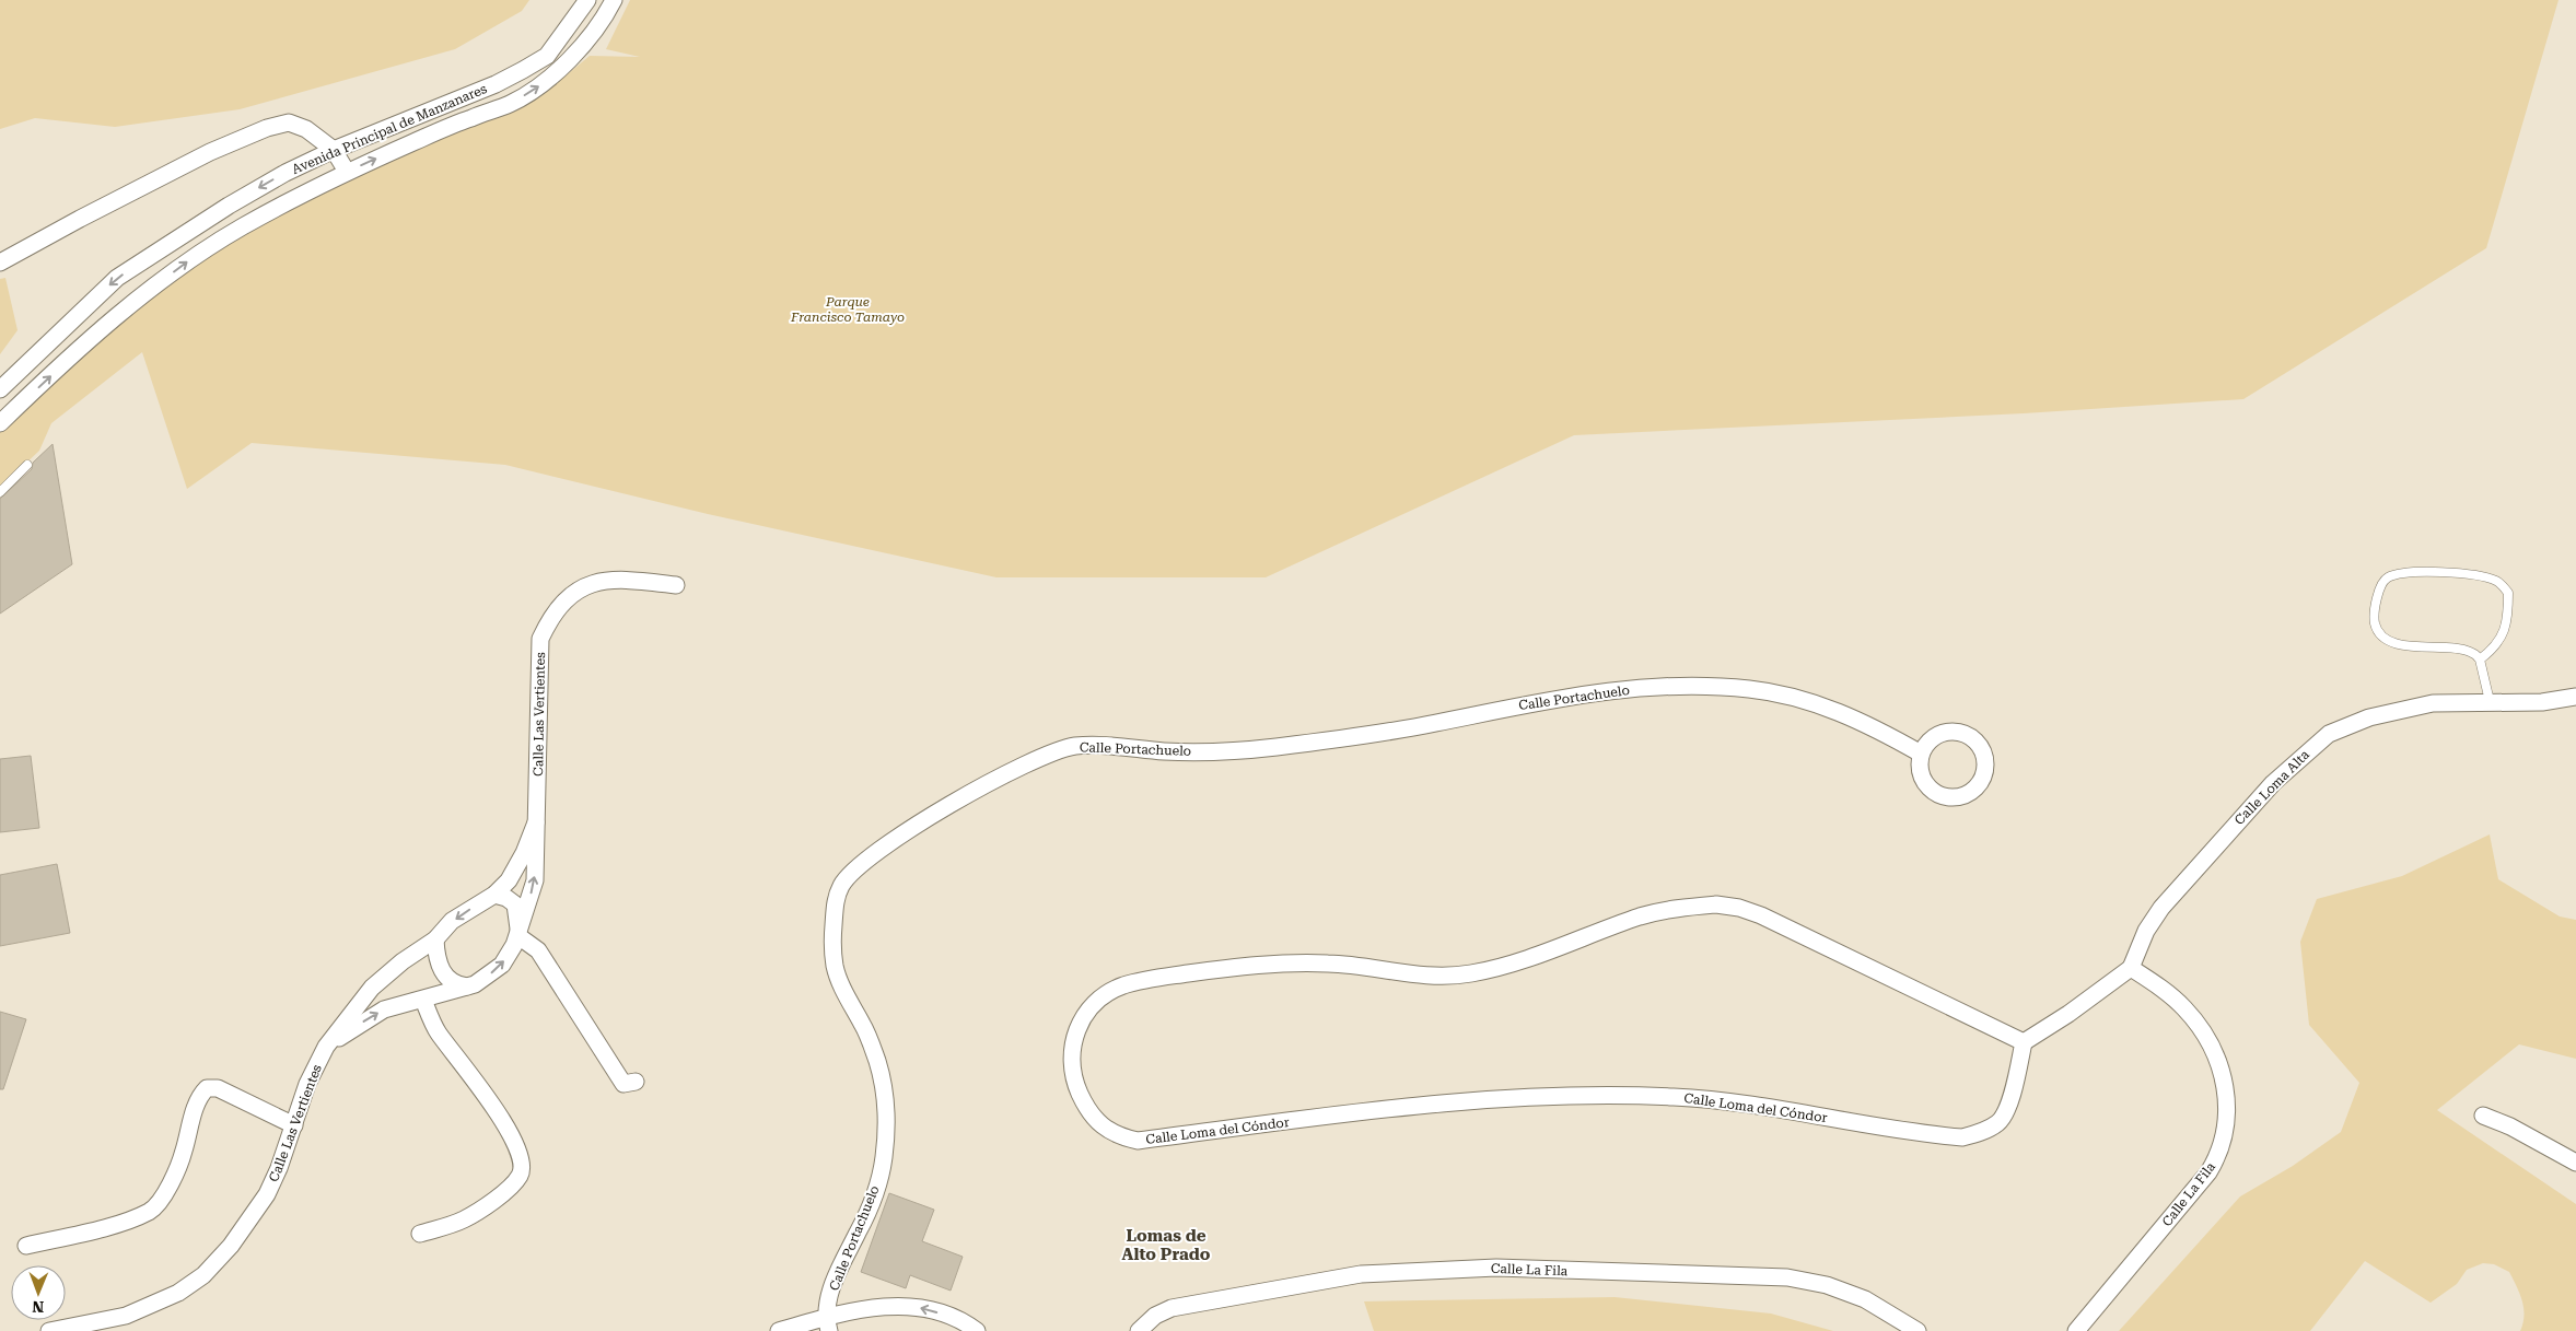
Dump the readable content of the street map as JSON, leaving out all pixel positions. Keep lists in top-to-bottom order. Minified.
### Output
{"streets":{"street":["Avenida Principal de Manzanares","Calle Portachuelo","Calle Las Vertientes","Calle Loma Alta","Calle Loma del Cóndor","Calle La Fila"]},"crossings":[["Calle Loma Alta","Calle La Fila"]],"districts":["Lomas de Alto Prado"],"parks":["Parque Francisco Tamayo"],"north":"bottom"}
